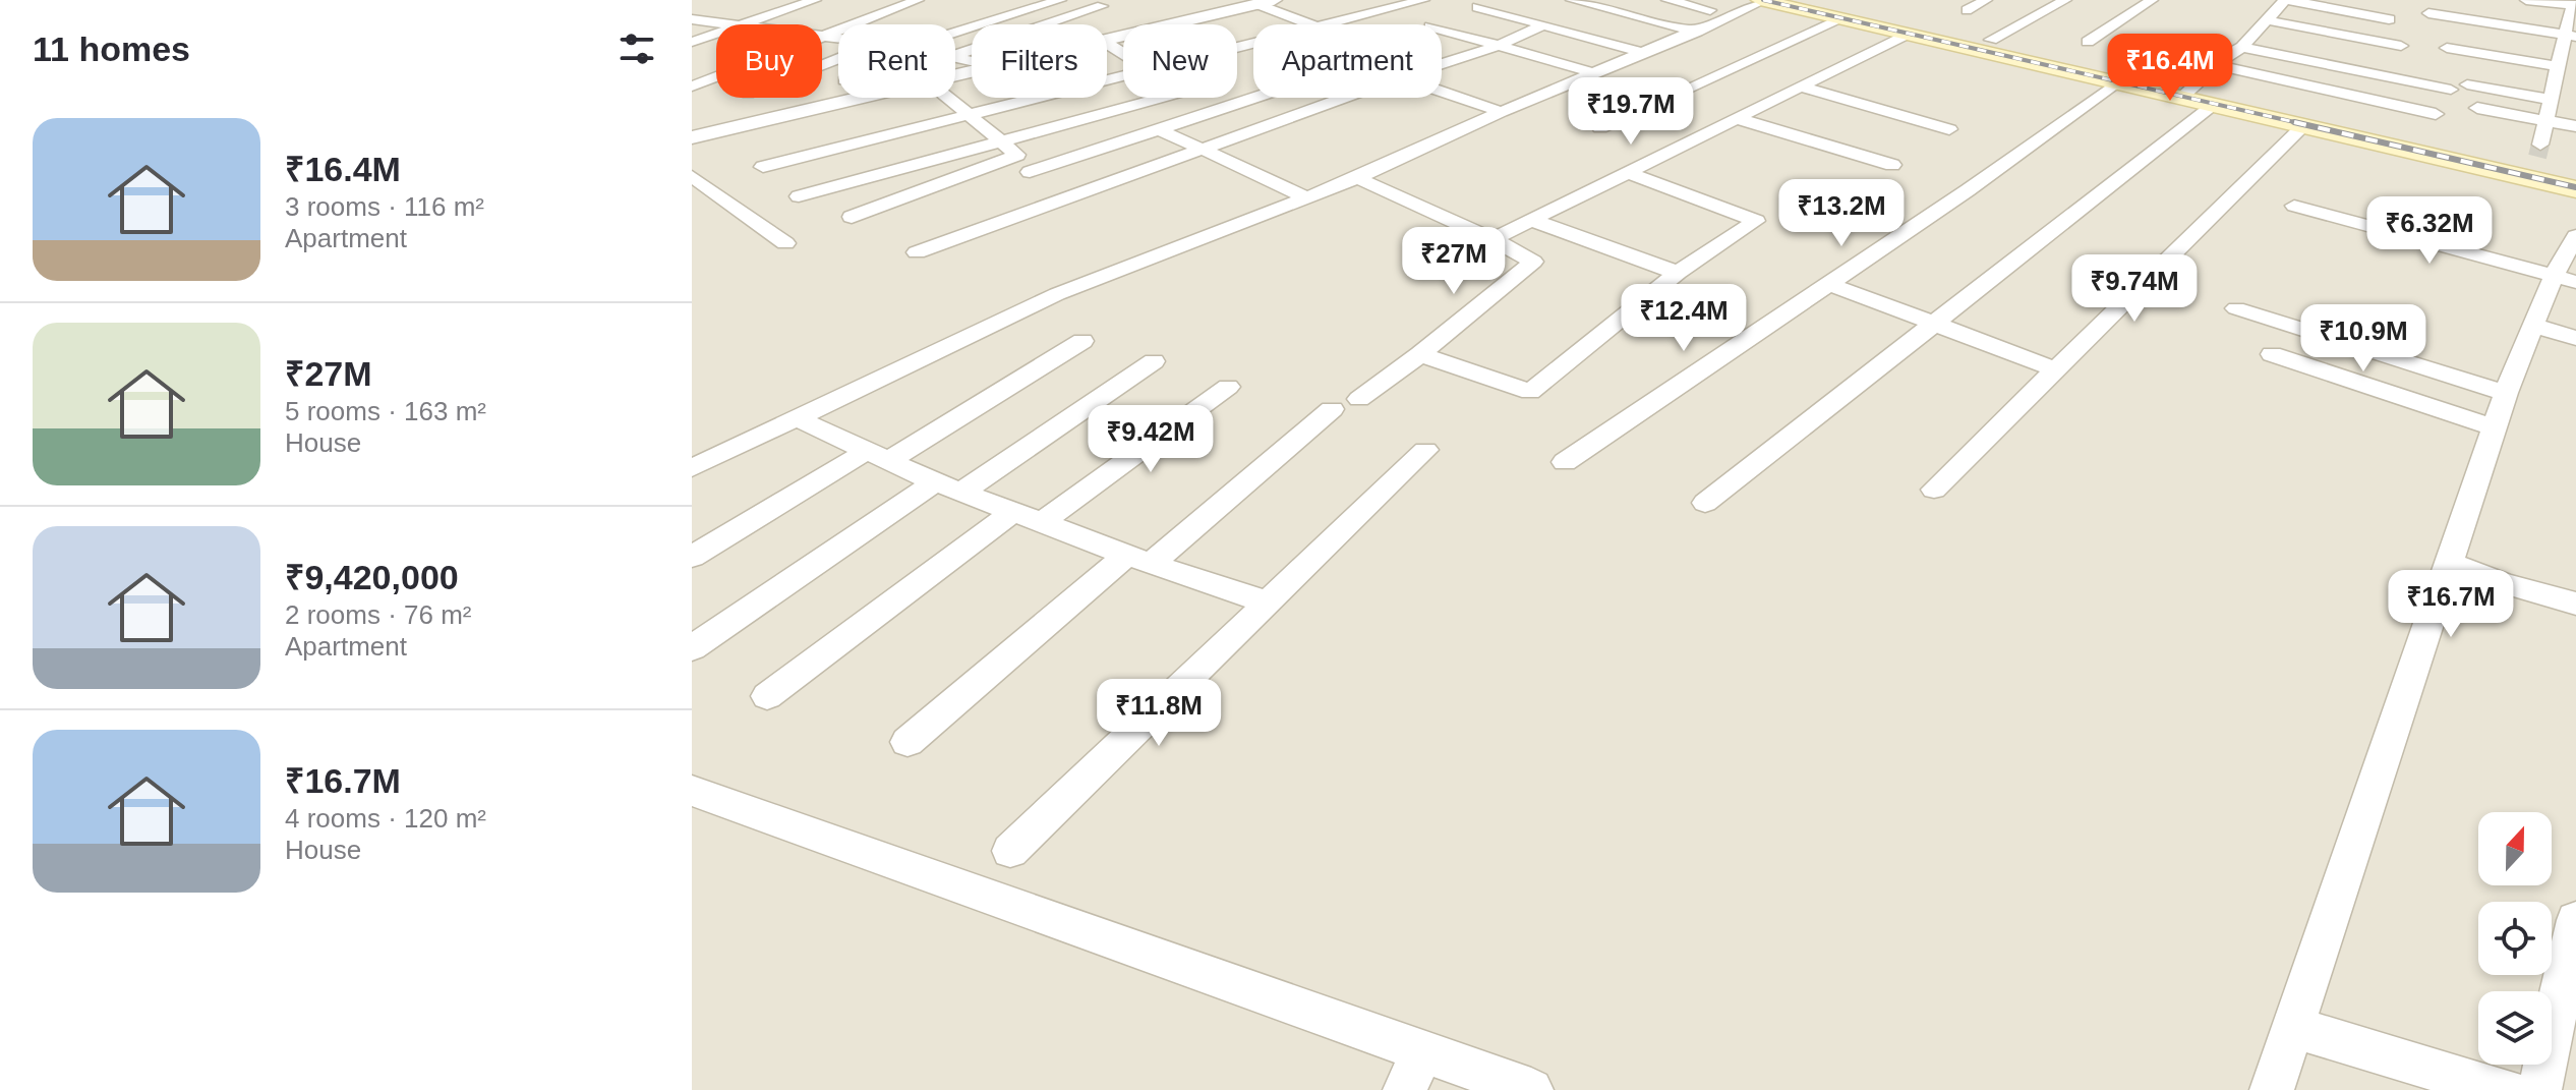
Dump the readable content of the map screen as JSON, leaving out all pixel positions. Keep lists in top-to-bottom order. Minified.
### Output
{"north":"top","page":{"heading":"11 homes","chip":["Buy","Rent","Filters","New","Apartment"],"price":["₹16.4M","₹19.7M","₹13.2M","₹6.32M","₹27M","₹9.74M","₹12.4M","₹10.9M","₹9.42M","₹16.7M","₹11.8M"],"list":[{"name":"₹16.4M","note":"3 rooms · 116 m² · Apartment"},{"name":"₹27M","note":"5 rooms · 163 m² · House"},{"name":"₹9,420,000","note":"2 rooms · 76 m² · Apartment"},{"name":"₹16.7M","note":"4 rooms · 120 m² · House"}]}}
